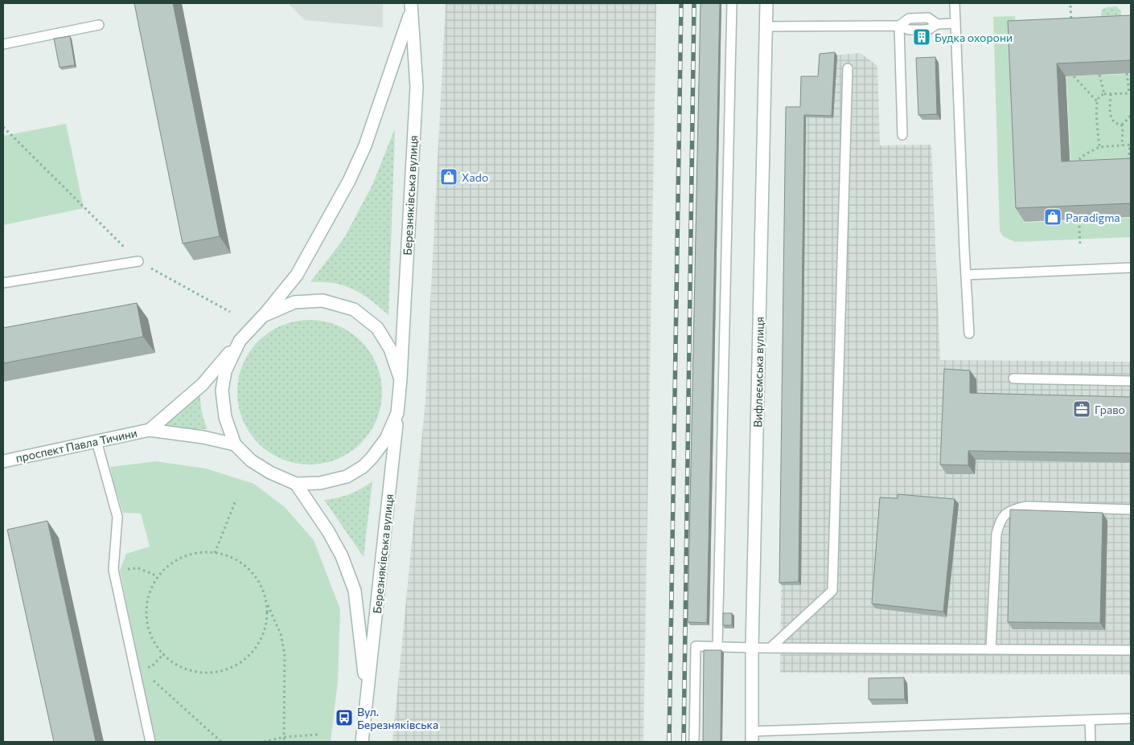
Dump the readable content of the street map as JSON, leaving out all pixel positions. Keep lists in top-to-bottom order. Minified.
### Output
{"streets":{"street":["Березняківська вулиця","Вифлеємська вулиця","проспект Павла Тичини"]},"crossings":[["Березняківська вулиця","проспект Павла Тичини"]],"places":{"building":["Будка охорони"],"shop":["Xado","Paradigma"],"office":["Граво"],"bus stop":["Вул. Березняківська"]}}
